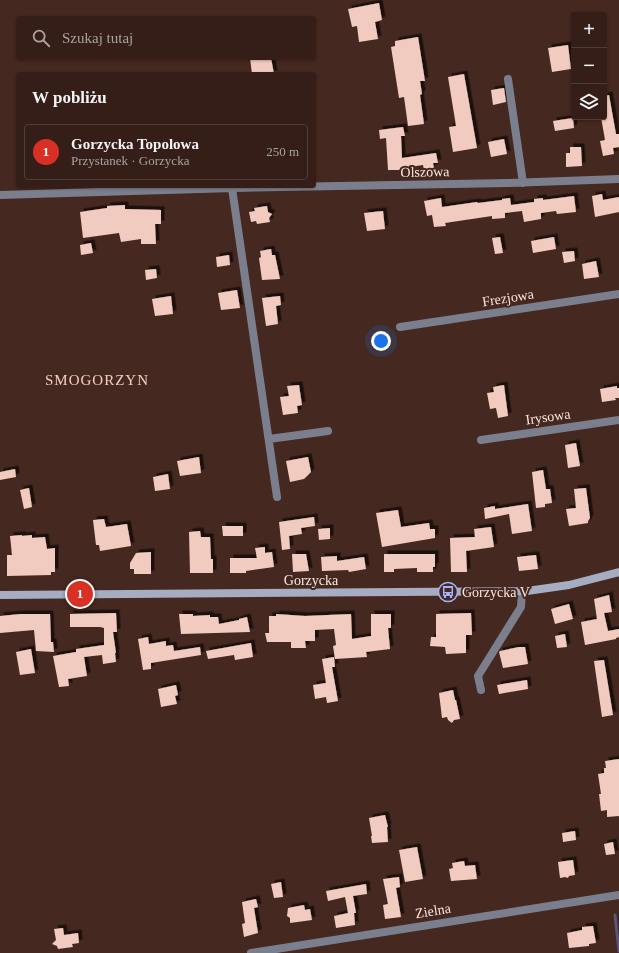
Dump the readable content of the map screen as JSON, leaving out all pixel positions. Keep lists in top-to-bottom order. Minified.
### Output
{"streets":{"street":["Olszowa","Frezjowa","Irysowa","Gorzycka","Zielna"]},"districts":["SMOGORZYN"],"places":{"bus stop":["Gorzycka V"]},"page":{"map_buttons":["+","−"],"search":"Szukaj tutaj","heading":"W pobliżu","list":[{"mark":"1","name":"Gorzycka Topolowa","note":"Przystanek · Gorzycka","value":"250 m"}],"pins":"1"}}
